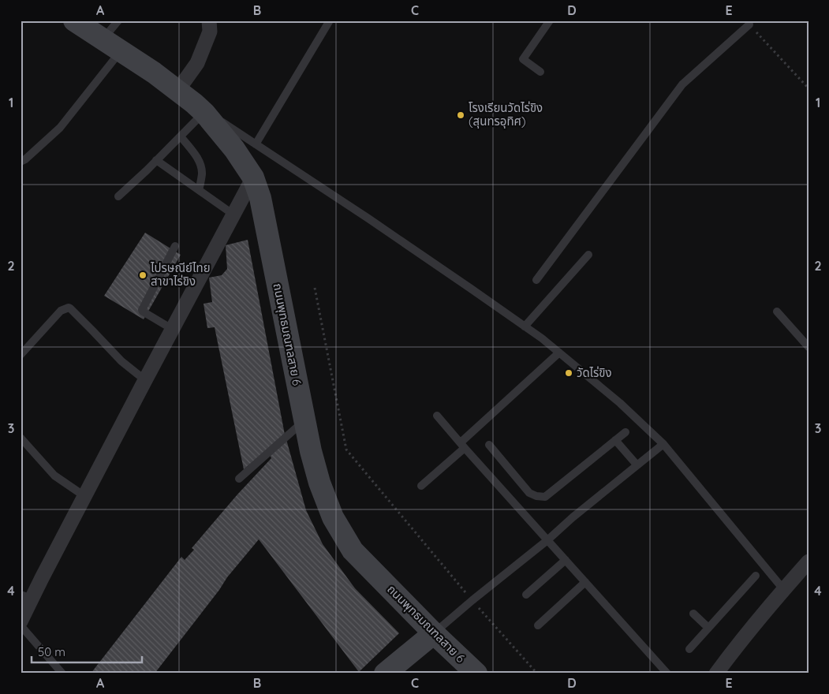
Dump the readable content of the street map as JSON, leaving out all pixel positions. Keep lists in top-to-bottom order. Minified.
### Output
{"streets":{"main road":["ถนนพุทธมณฑลสาย 6"]},"places":["โรงเรียนวัดไร่ขิง (สุนทรอุทิศ)","ไปรษณีย์ไทย สาขาไร่ขิง","วัดไร่ขิง"],"scale_bar":"50 m","grid":{"columns":["A","B","C","D","E"],"rows":["1","2","3","4"]}}
